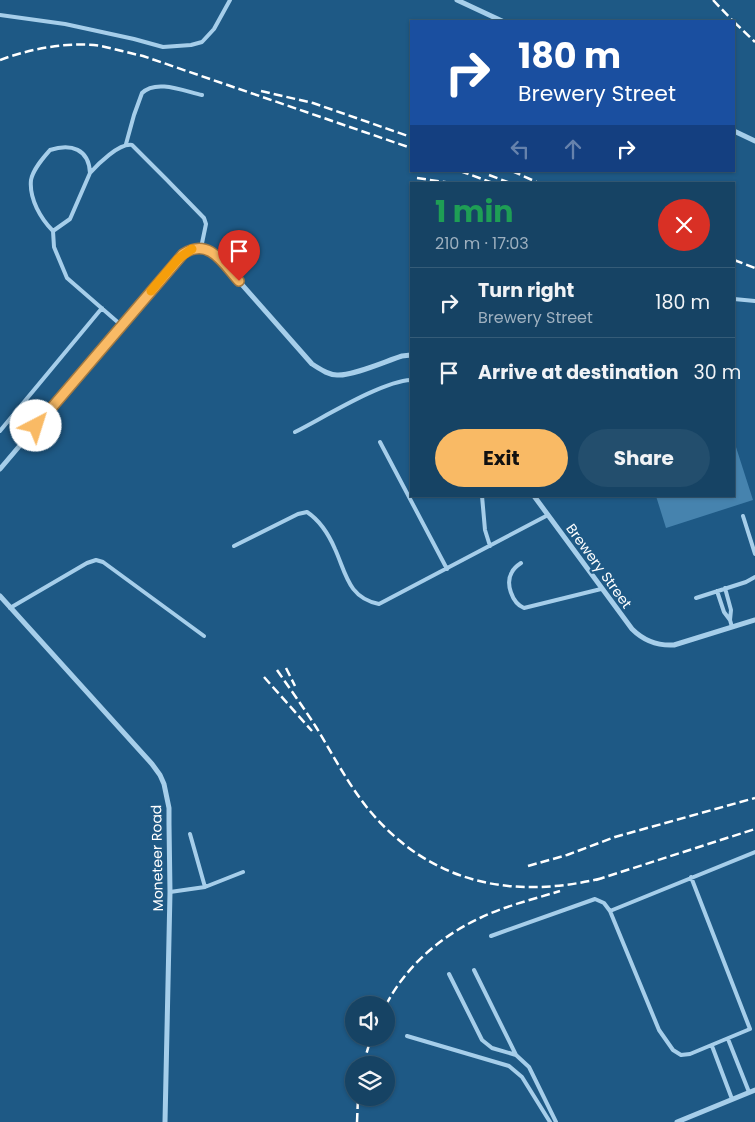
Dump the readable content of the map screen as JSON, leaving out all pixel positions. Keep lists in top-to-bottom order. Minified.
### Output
{"streets":{"street":["Brewery Street","Moneteer Road"]},"page":{"turn":["180 m","Brewery Street"],"heading":["1 min","210 m · 17:03"],"list":[{"name":"Turn right","note":"Brewery Street","value":"180 m"},{"name":"Arrive at destination","value":"30 m"}],"buttons":["Exit","Share"]}}
